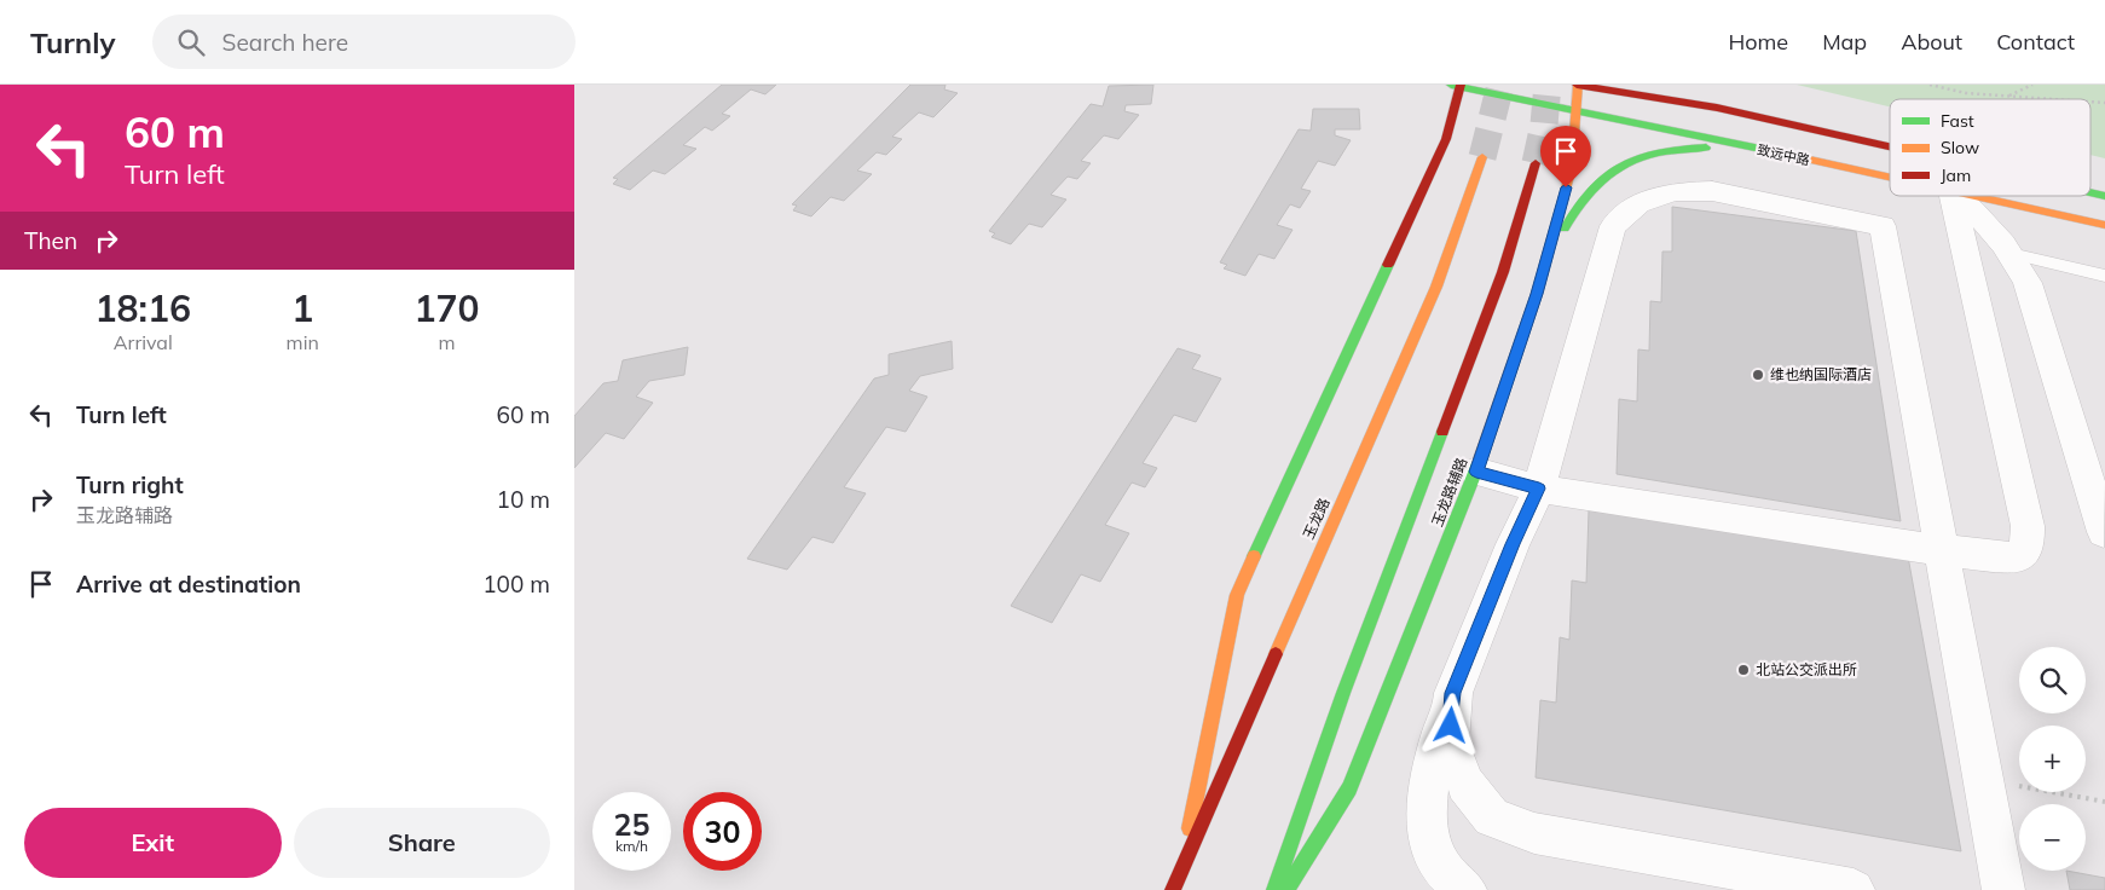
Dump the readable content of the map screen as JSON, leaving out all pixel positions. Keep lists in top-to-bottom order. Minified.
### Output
{"streets":{"main road":["致远中路","玉龙路辅路","玉龙路"]},"crossings":[["致远中路","玉龙路辅路"]],"places":["维也纳国际酒店","北站公交派出所"],"legend":["Fast","Slow","Jam"],"page":{"header":"Turnly","search":"Search here","nav":["Home","Map","About","Contact"],"turn":["60 m","Turn left"],"then":"Then","eta":["18:16","Arrival","1","min","170","m"],"list":[{"name":"Turn left","value":"60 m"},{"name":"Turn right","note":"玉龙路辅路","value":"10 m"},{"name":"Arrive at destination","value":"100 m"}],"map_buttons":["+","−"],"speed":"25 km/h","limit":"30","buttons":["Exit","Share"]}}
